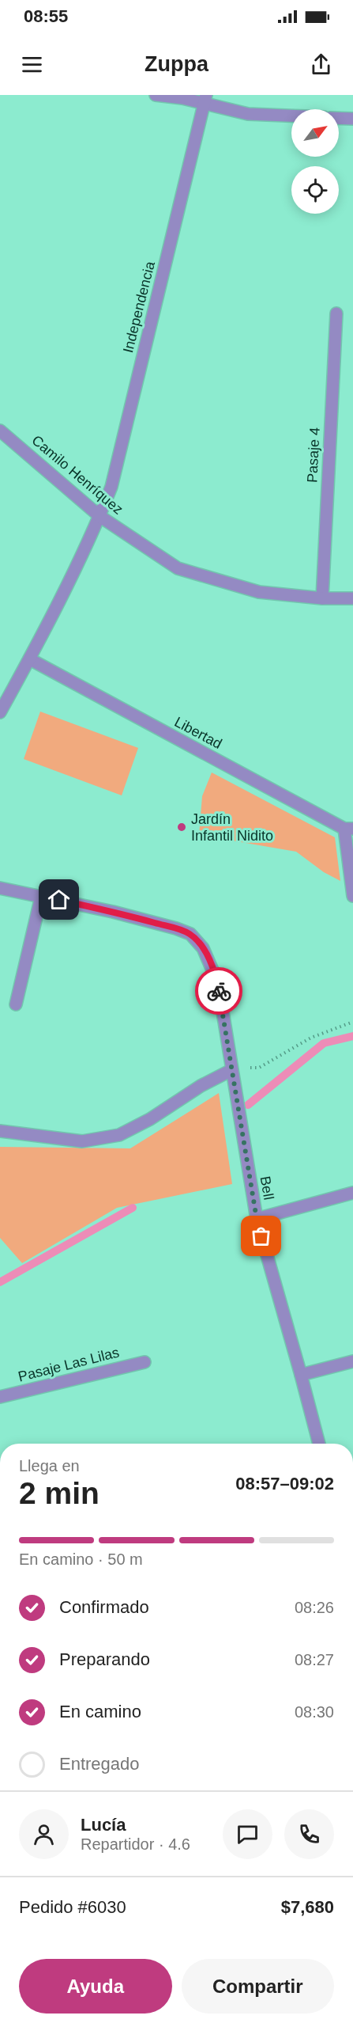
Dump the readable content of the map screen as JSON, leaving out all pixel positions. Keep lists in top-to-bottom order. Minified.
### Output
{"streets":{"street":["Independencia","Pasaje 4","Camilo Henríquez","Libertad","Bell","Pasaje Las Lilas"]},"crossings":[["Independencia","Camilo Henríquez"],["Pasaje 4","Camilo Henríquez"]],"places":["Jardín Infantil Nidito"],"north":"top right","page":{"status":"08:55","header":"Zuppa","heading":["2 min","Llega en","08:57–09:02"],"panel":["Lucía","Repartidor · 4.6","Pedido #6030","$7,680"],"bar":"En camino · 50 m","list":[["Confirmado","08:26"],["Preparando","08:27"],["En camino","08:30"],"Entregado"],"buttons":["Ayuda","Compartir"]}}
